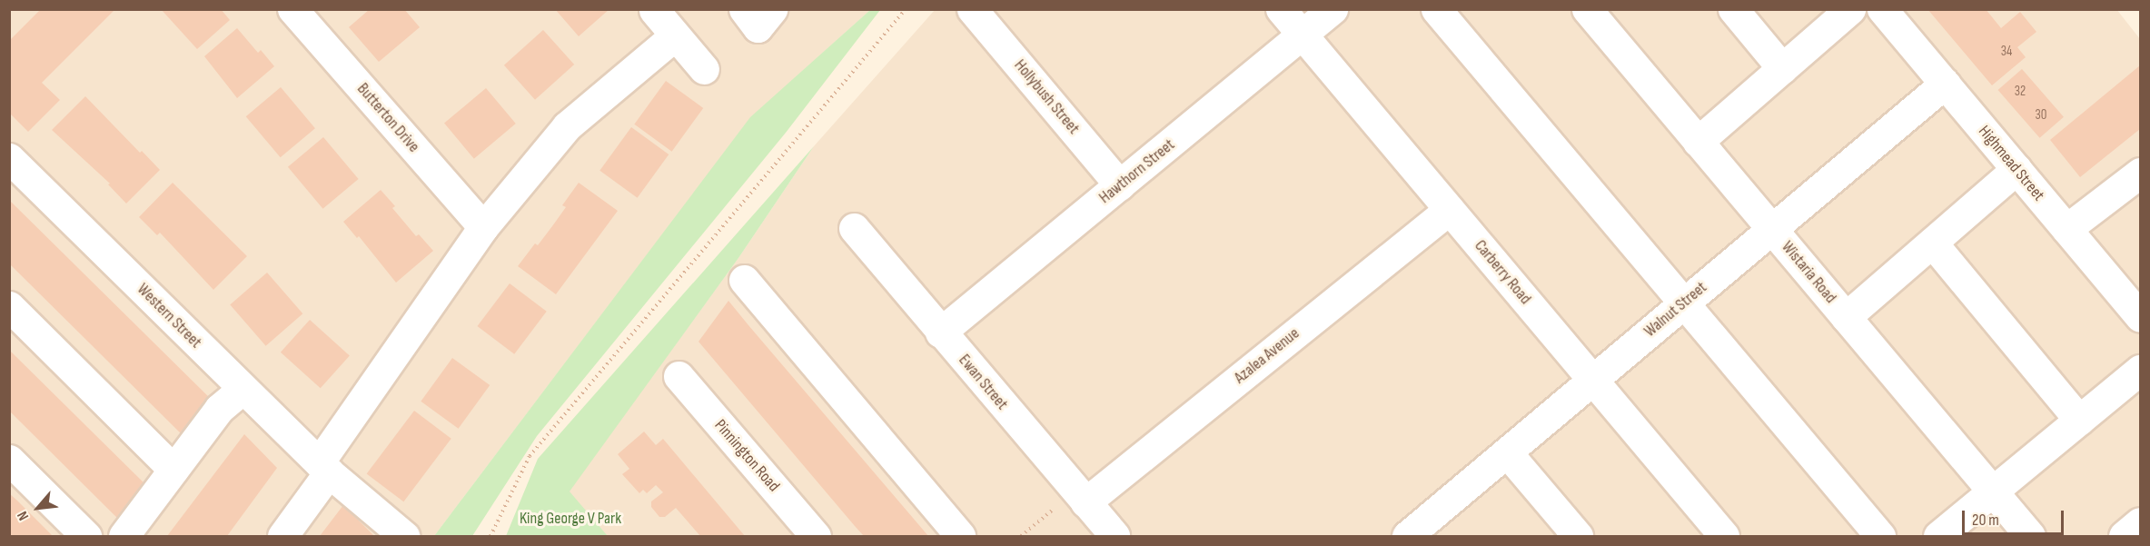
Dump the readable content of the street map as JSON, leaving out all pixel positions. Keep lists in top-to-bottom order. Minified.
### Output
{"streets":{"street":["Hollybush Street","Butterton Drive","Highmead Street","Hawthorn Street","Carberry Road","Wistaria Road","Walnut Street","Western Street","Azalea Avenue","Ewan Street","Pinnington Road"]},"crossings":[["Hollybush Street","Hawthorn Street"],["Highmead Street","Walnut Street"],["Hawthorn Street","Carberry Road"],["Hawthorn Street","Ewan Street"],["Carberry Road","Walnut Street"],["Carberry Road","Azalea Avenue"],["Wistaria Road","Walnut Street"],["Azalea Avenue","Ewan Street"]],"parks":["King George V Park"],"house_numbers":["34","32","30"],"scale_bar":"20 m","north":"bottom left"}
